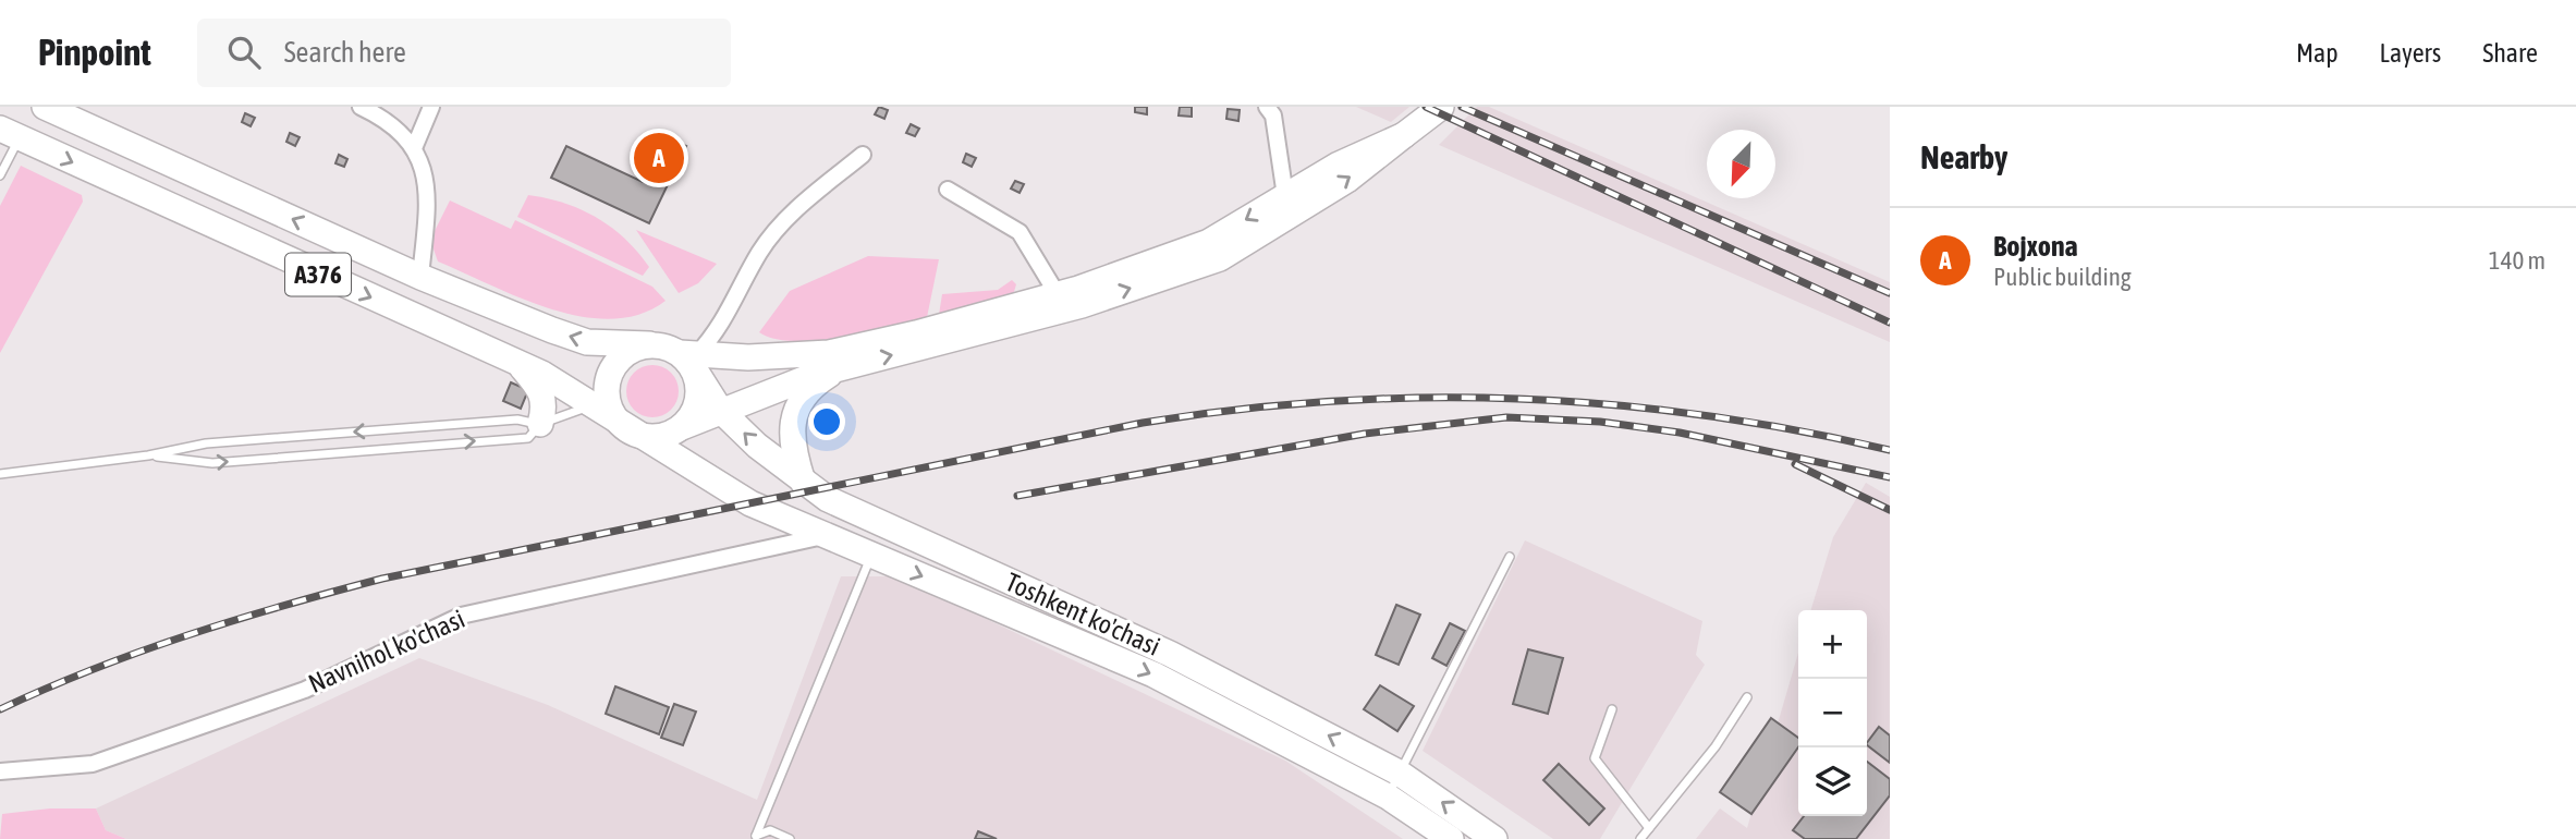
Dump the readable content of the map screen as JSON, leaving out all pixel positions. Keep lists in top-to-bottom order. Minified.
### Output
{"streets":{"main road":["A376","Toshkent ko'chasi"],"street":["Navnihol ko'chasi"]},"crossings":[["A376","Toshkent ko'chasi"],["Toshkent ko'chasi","Navnihol ko'chasi"]],"north":"bottom left","page":{"header":"Pinpoint","search":"Search here","nav":["Map","Layers","Share"],"heading":"Nearby","pins":"A","list":[{"mark":"A","name":"Bojxona","note":"Public building","value":"140 m"}],"map_buttons":["+","−"]}}
